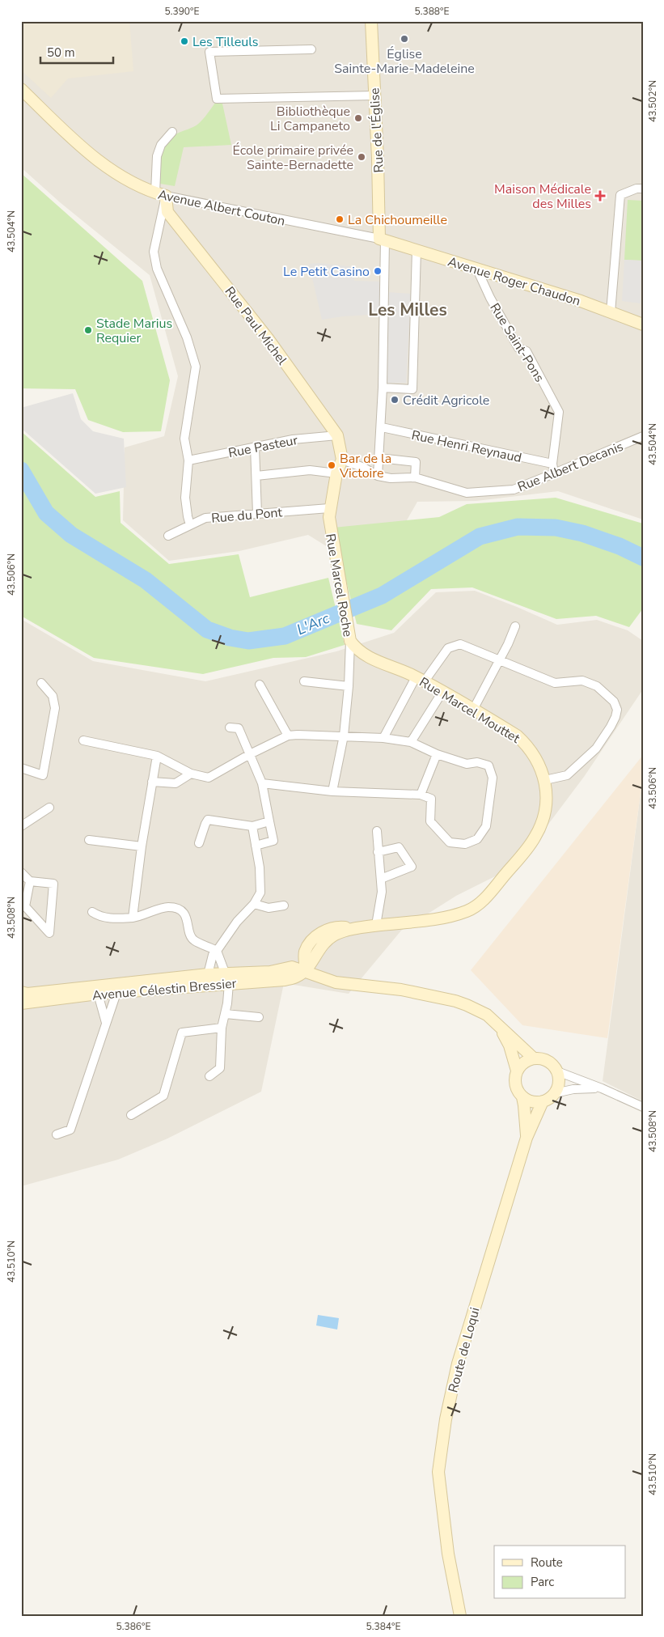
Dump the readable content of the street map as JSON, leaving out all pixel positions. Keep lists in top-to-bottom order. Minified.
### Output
{"streets":{"street":["Rue de l'Église","Avenue Albert Couton","Avenue Roger Chaudon","Rue Paul Michel","Rue Saint-Pons","Rue Pasteur","Rue Henri Reynaud","Rue Albert Decanis","Rue du Pont","Rue Marcel Roche","Rue Marcel Mouttet","Avenue Célestin Bressier","Route de Loqui"]},"crossings":[["Rue de l'Église","Avenue Albert Couton"],["Rue de l'Église","Avenue Roger Chaudon"],["Avenue Albert Couton","Avenue Roger Chaudon"],["Avenue Albert Couton","Rue Paul Michel"],["Avenue Roger Chaudon","Rue Saint-Pons"],["Rue Paul Michel","Rue Pasteur"],["Rue Paul Michel","Rue Marcel Roche"],["Rue Saint-Pons","Rue Henri Reynaud"],["Rue Saint-Pons","Rue Albert Decanis"],["Rue du Pont","Rue Marcel Roche"],["Rue Marcel Roche","Rue Marcel Mouttet"],["Rue Marcel Mouttet","Avenue Célestin Bressier"]],"districts":["Les Milles"],"water":["L'Arc"],"places":{"other":["Église Sainte-Marie-Madeleine","Les Tilleuls","Bibliothèque Li Campaneto","École primaire privée Sainte-Bernadette","La Chichoumeille","Le Petit Casino","Stade Marius Requier","Crédit Agricole","Bar de la Victoire"],"health":["Maison Médicale des Milles"]},"legend":["Route","Parc"],"scale_bar":"50 m","coordinates":["5.390°E","5.388°E","43.502°N","43.504°N","43.506°N","43.508°N","43.510°N","5.386°E","5.384°E"]}
